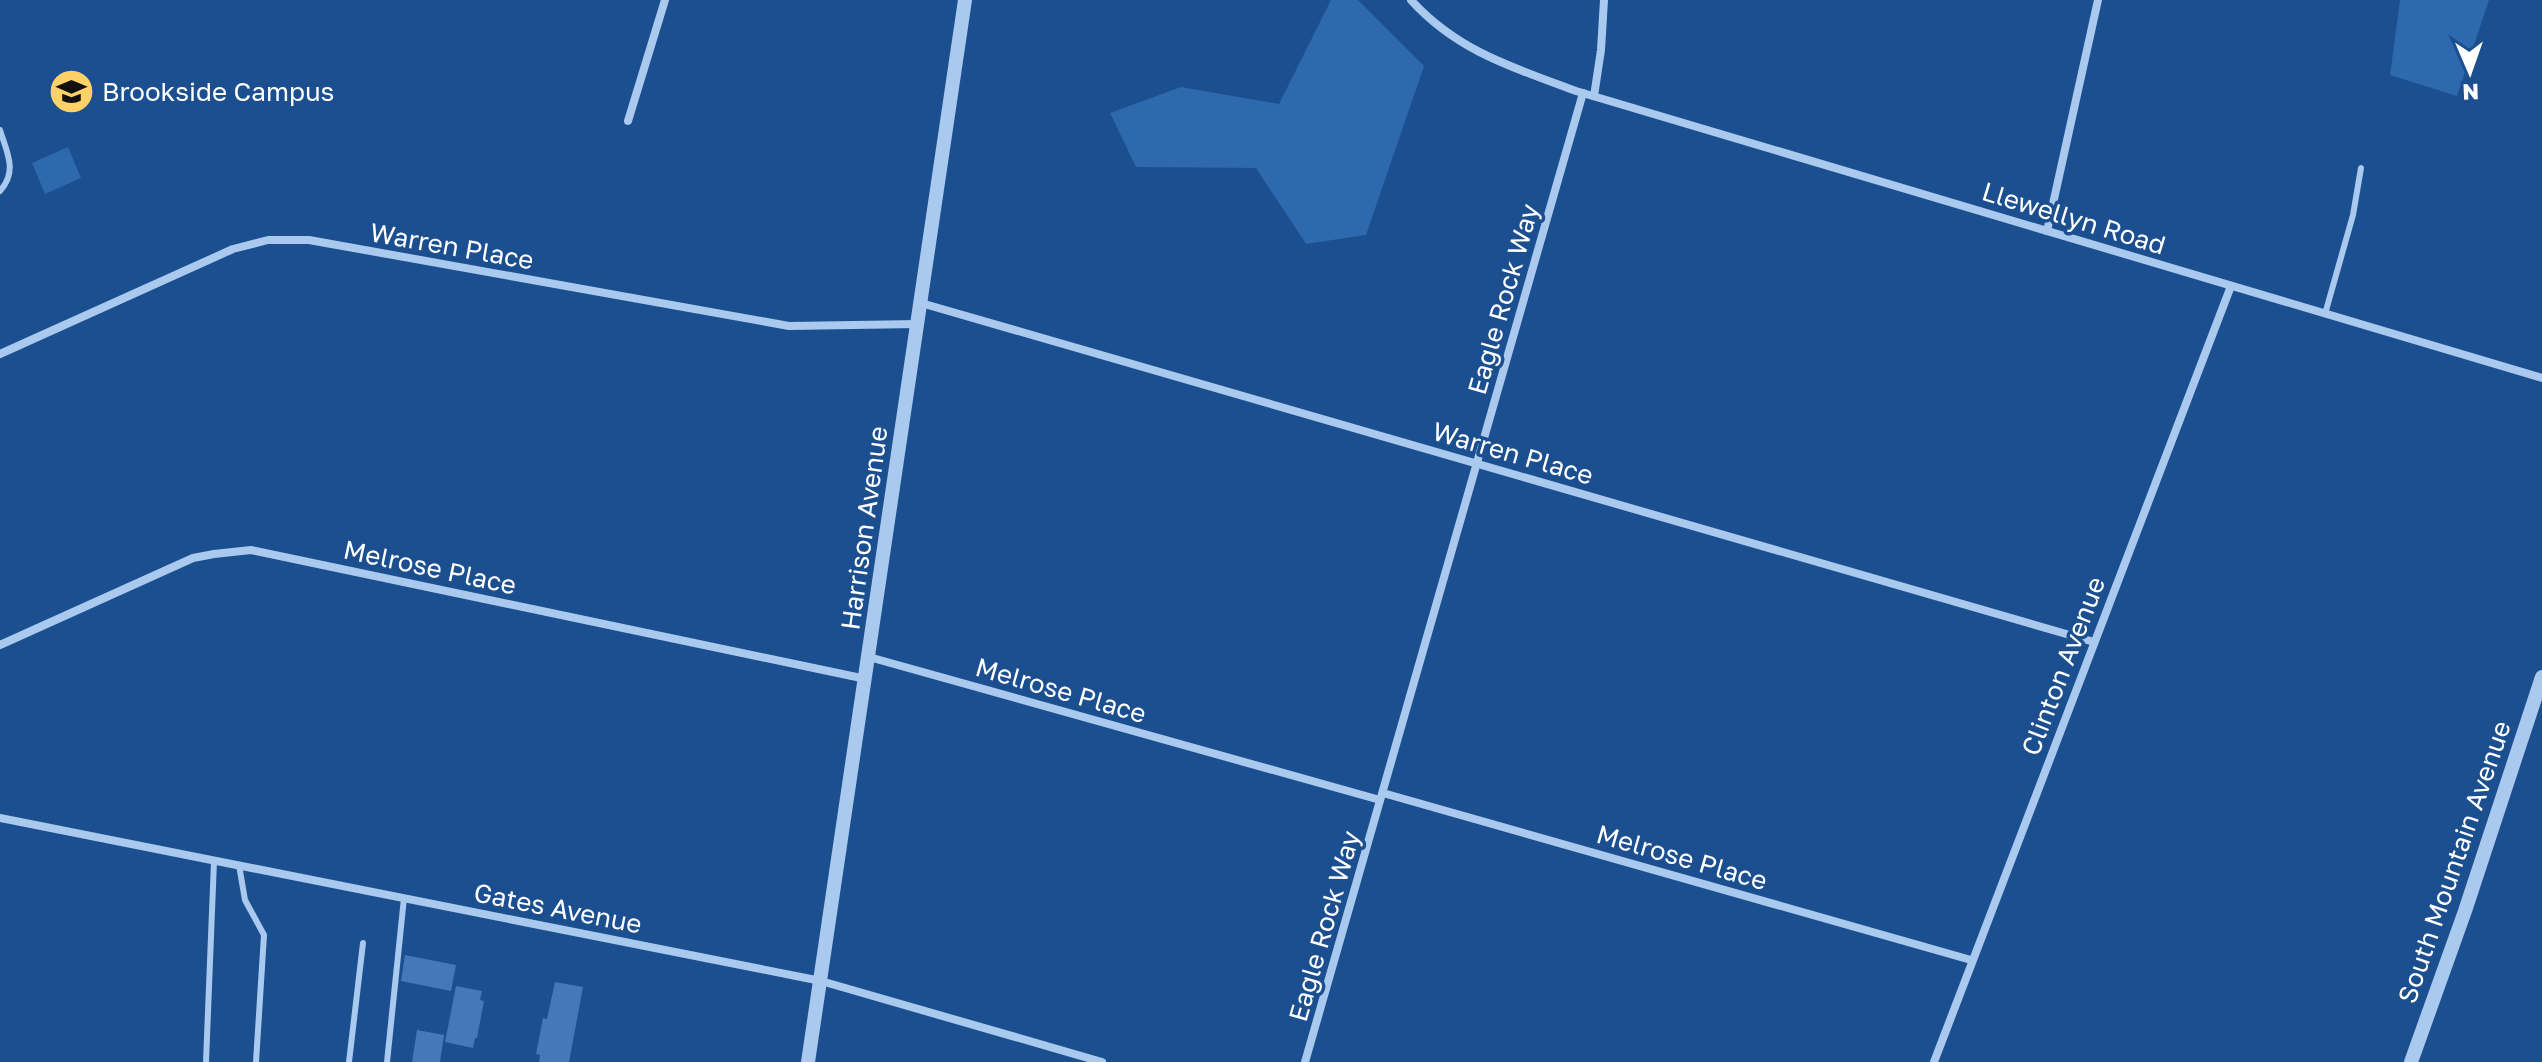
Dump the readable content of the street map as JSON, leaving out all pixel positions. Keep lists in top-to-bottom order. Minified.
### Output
{"streets":{"street":["Llewellyn Road","Warren Place","Eagle Rock Way","Harrison Avenue","Melrose Place","Clinton Avenue","South Mountain Avenue","Gates Avenue"]},"crossings":[["Llewellyn Road","Eagle Rock Way"],["Llewellyn Road","Clinton Avenue"],["Warren Place","Eagle Rock Way"],["Warren Place","Harrison Avenue"],["Warren Place","Clinton Avenue"],["Eagle Rock Way","Melrose Place"],["Harrison Avenue","Melrose Place"],["Harrison Avenue","Gates Avenue"],["Melrose Place","Clinton Avenue"]],"places":{"school or university":["Brookside Campus"]},"north":"bottom"}
